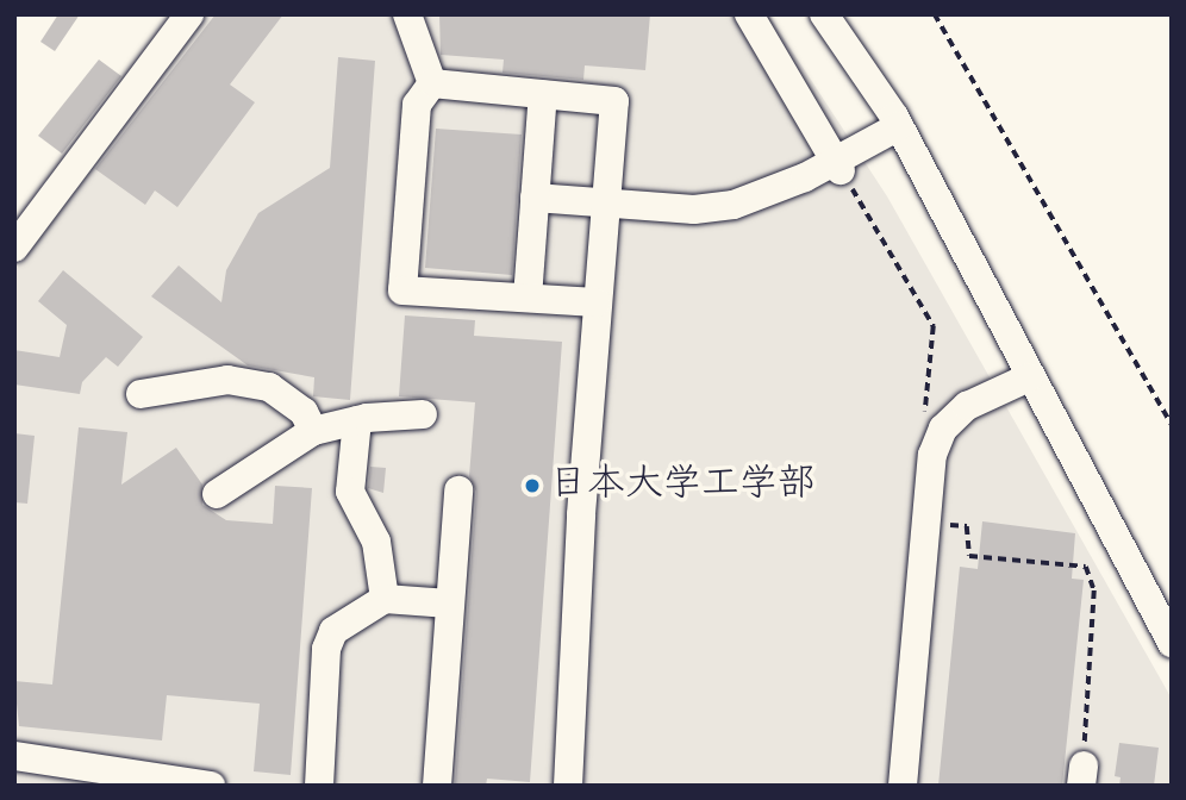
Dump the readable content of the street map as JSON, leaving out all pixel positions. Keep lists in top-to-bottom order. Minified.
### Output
{"places":["日本大学工学部"]}
